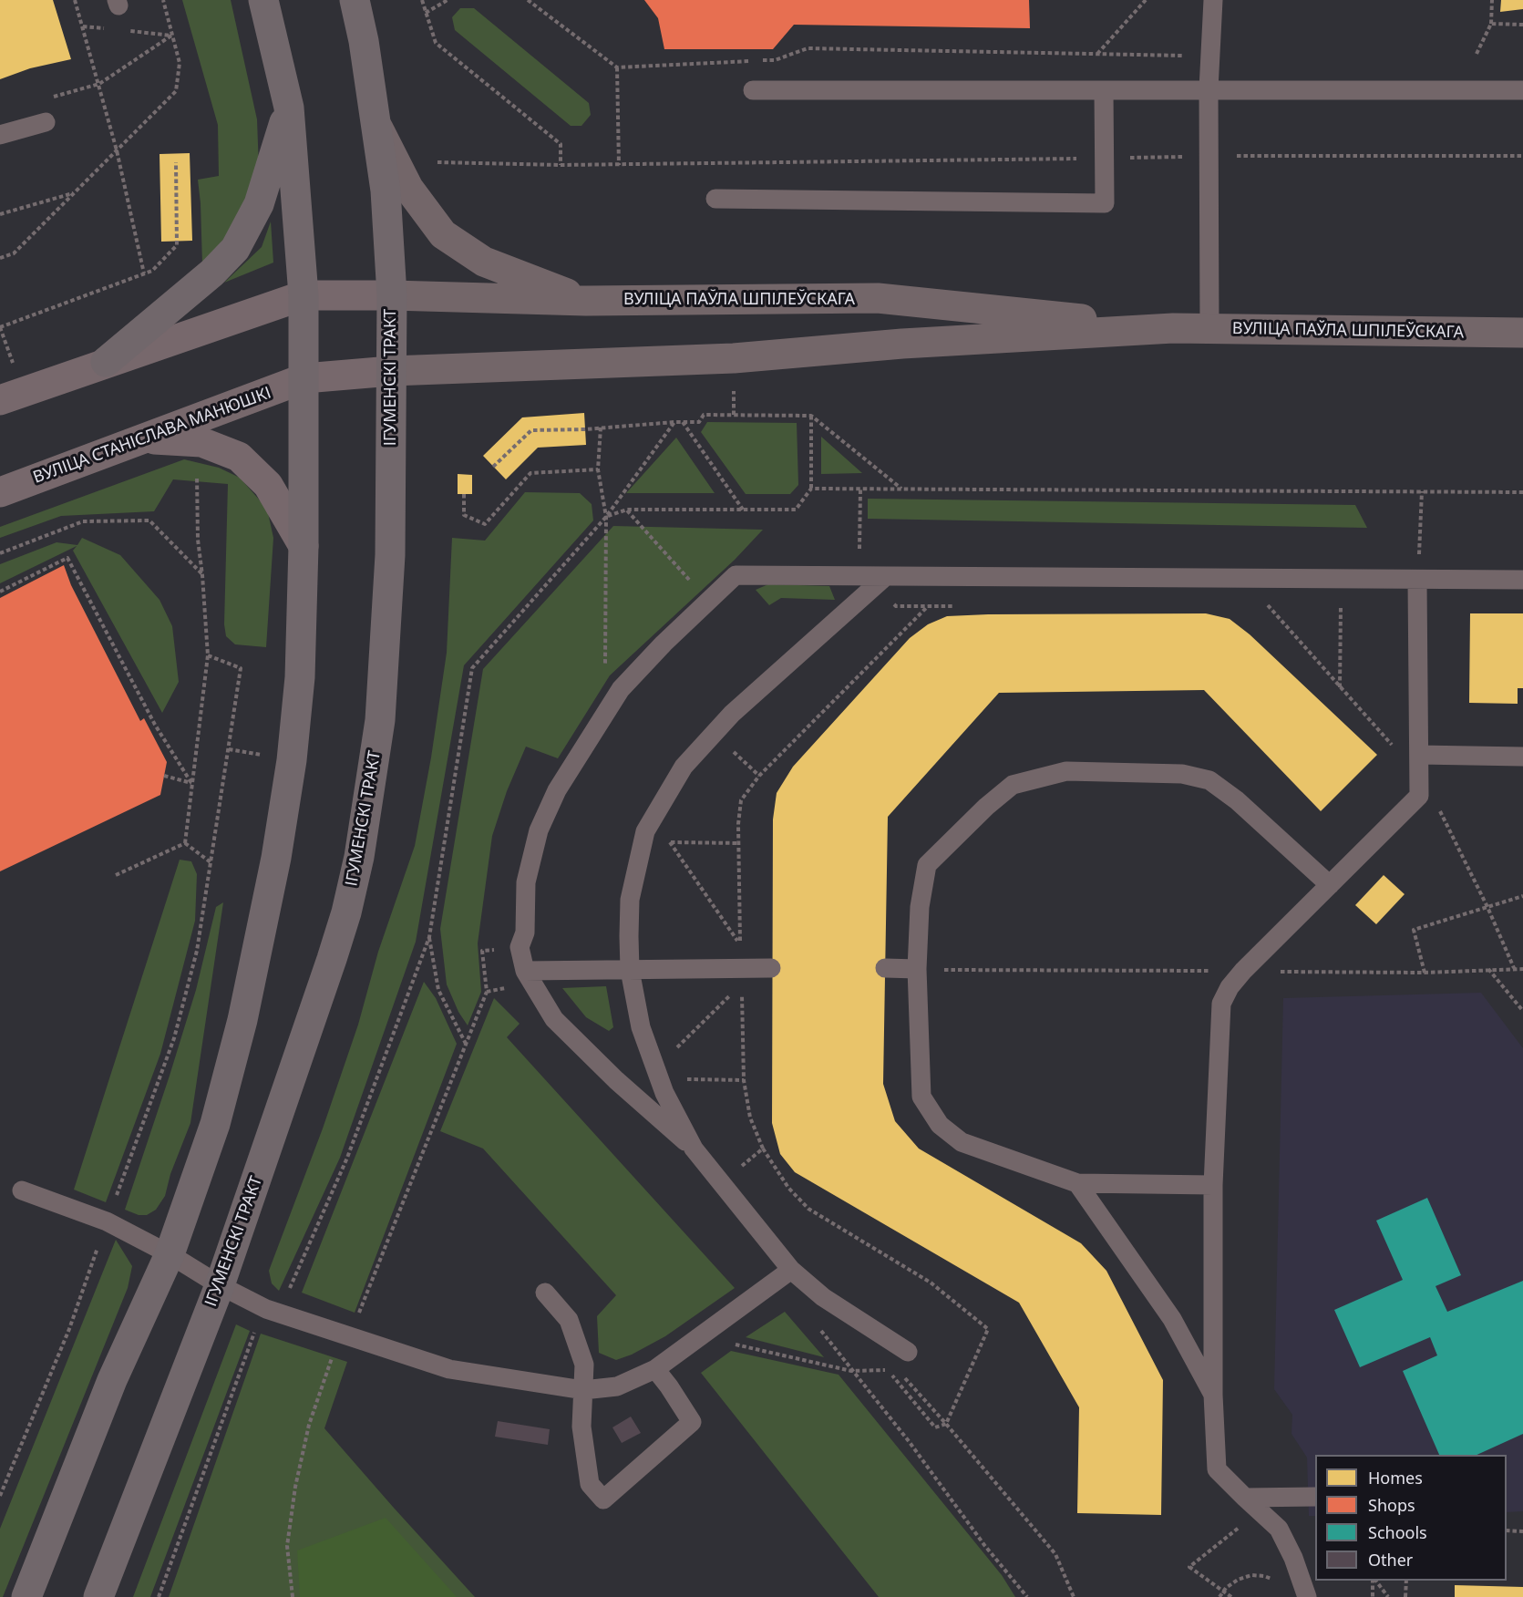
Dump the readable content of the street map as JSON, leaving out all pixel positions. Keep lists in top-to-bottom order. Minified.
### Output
{"streets":{"main road":["ВУЛІЦА ПАЎЛА ШПІЛЕЎСКАГА","ІГУМЕНСКІ ТРАКТ","ВУЛІЦА СТАНІСЛАВА МАНЮШКІ"]},"crossings":[["ВУЛІЦА ПАЎЛА ШПІЛЕЎСКАГА","ІГУМЕНСКІ ТРАКТ"],["ВУЛІЦА ПАЎЛА ШПІЛЕЎСКАГА","ВУЛІЦА СТАНІСЛАВА МАНЮШКІ"]],"legend":["Homes","Shops","Schools","Other"]}
